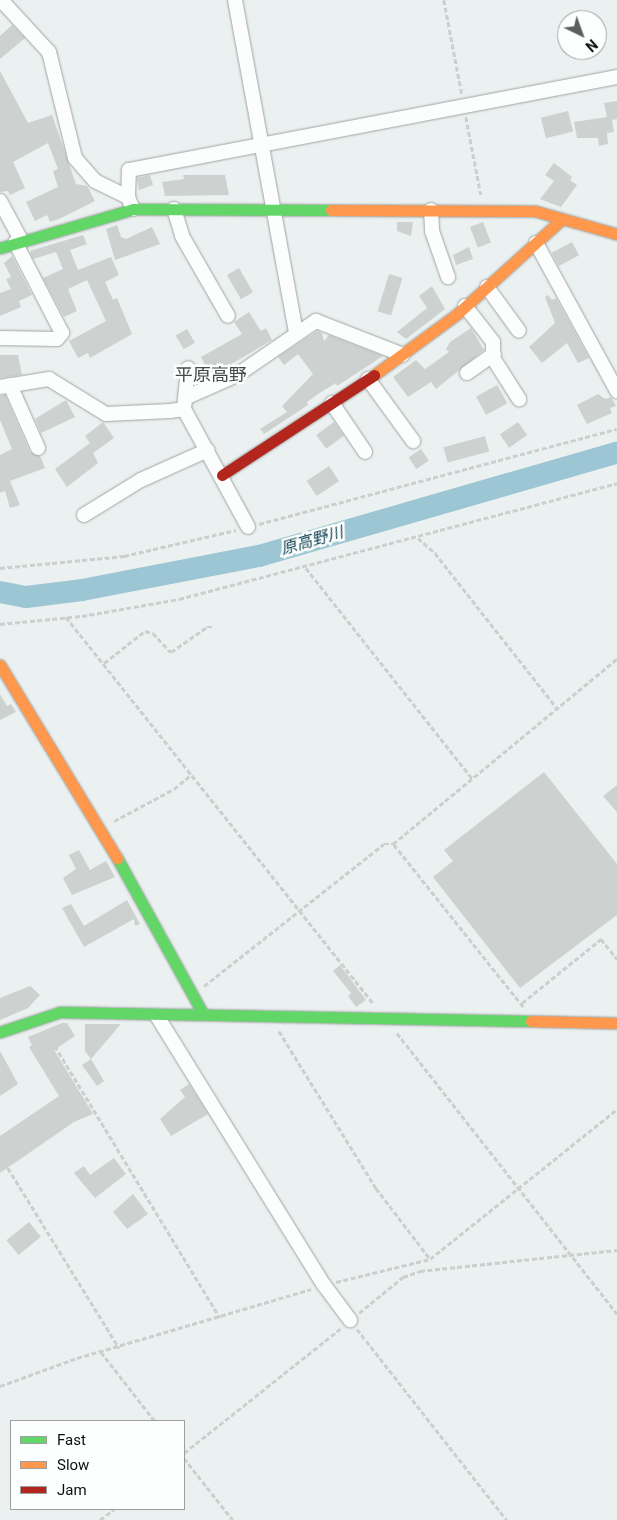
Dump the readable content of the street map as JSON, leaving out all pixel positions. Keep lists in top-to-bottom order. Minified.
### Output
{"districts":["平原高野"],"water":["原高野川"],"legend":["Fast","Slow","Jam"],"north":"bottom right"}
